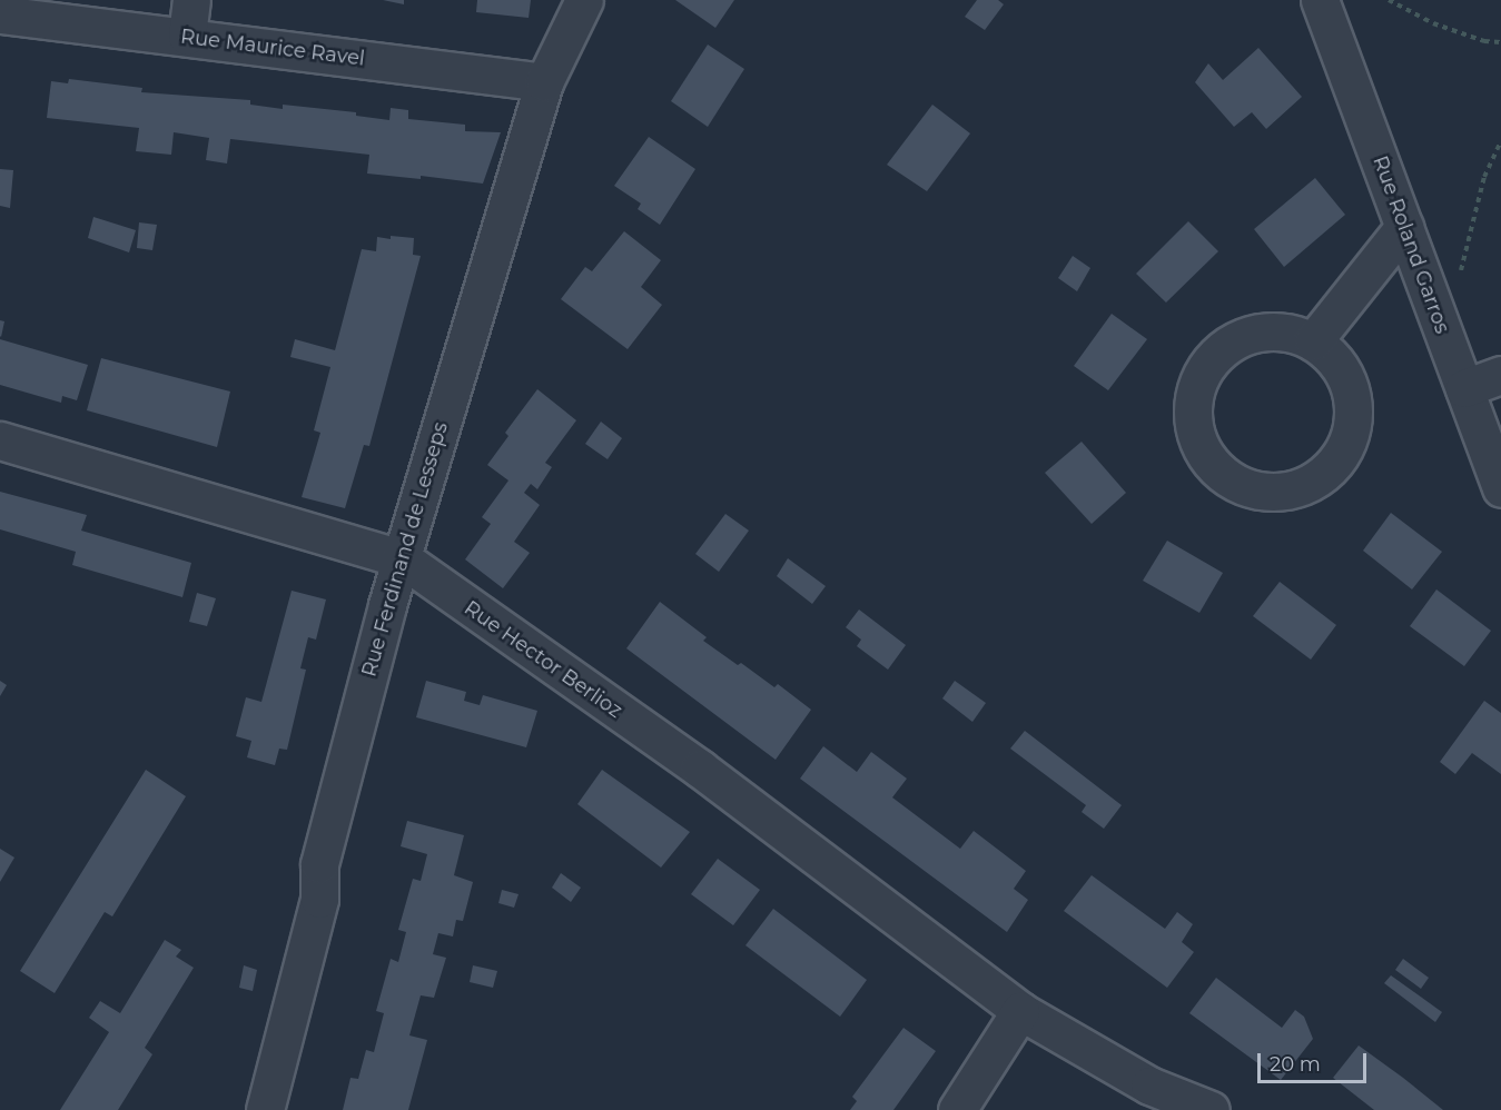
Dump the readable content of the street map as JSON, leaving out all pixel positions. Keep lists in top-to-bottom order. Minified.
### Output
{"streets":{"street":["Rue Maurice Ravel","Rue Roland Garros","Rue Ferdinand de Lesseps","Rue Hector Berlioz"]},"crossings":[["Rue Maurice Ravel","Rue Ferdinand de Lesseps"],["Rue Ferdinand de Lesseps","Rue Hector Berlioz"]],"scale_bar":"20 m"}
